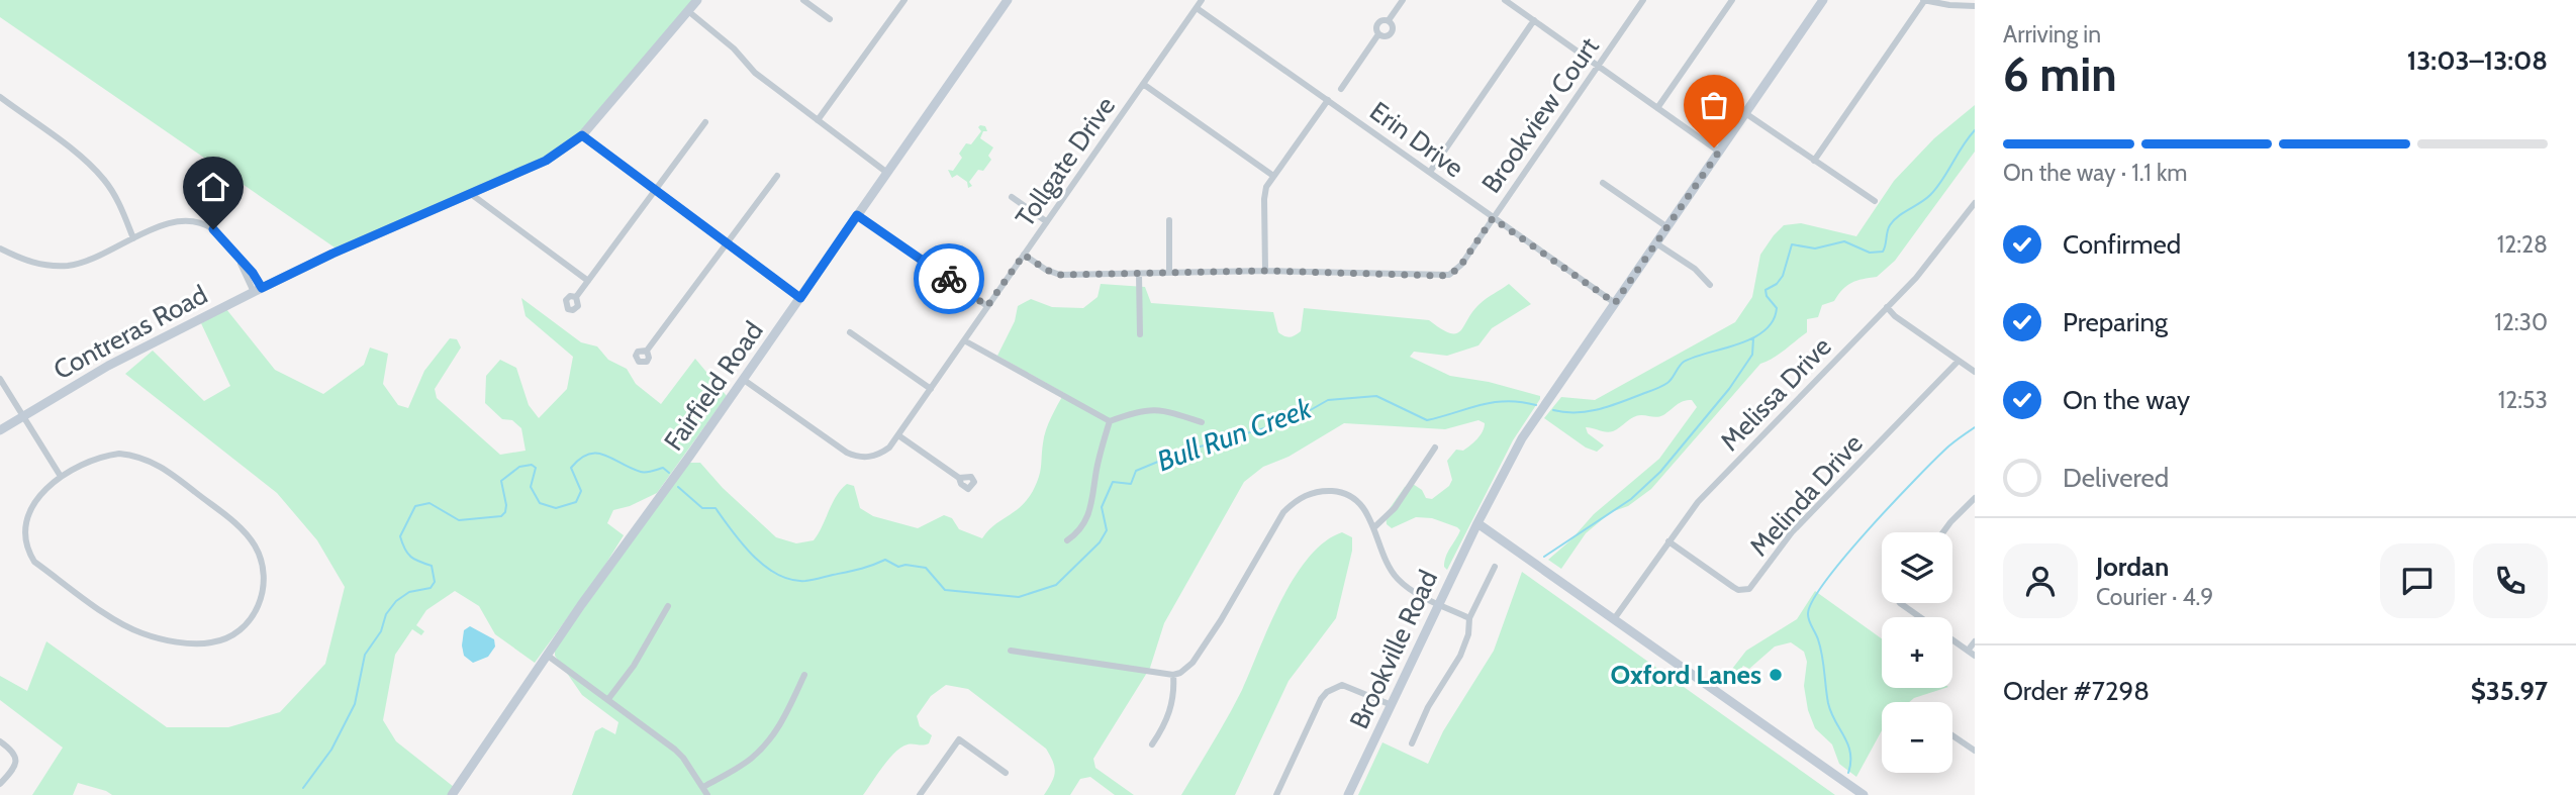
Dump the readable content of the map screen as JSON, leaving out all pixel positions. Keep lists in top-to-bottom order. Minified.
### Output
{"streets":{"street":["Brookview Court","Erin Drive","Tollgate Drive","Contreras Road","Fairfield Road","Melissa Drive","Melinda Drive","Brookville Road"]},"crossings":[["Brookview Court","Erin Drive"],["Brookview Court","Tollgate Drive"],["Erin Drive","Tollgate Drive"],["Erin Drive","Brookville Road"],["Tollgate Drive","Fairfield Road"],["Melissa Drive","Melinda Drive"]],"water":["Bull Run Creek"],"places":["Oxford Lanes"],"page":{"heading":["6 min","Arriving in","13:03–13:08"],"panel":["Jordan","Courier · 4.9","Order #7298","$35.97"],"bar":"On the way · 1.1 km","list":[["Confirmed","12:28"],["Preparing","12:30"],["On the way","12:53"],"Delivered"],"map_buttons":["+","−"]}}
